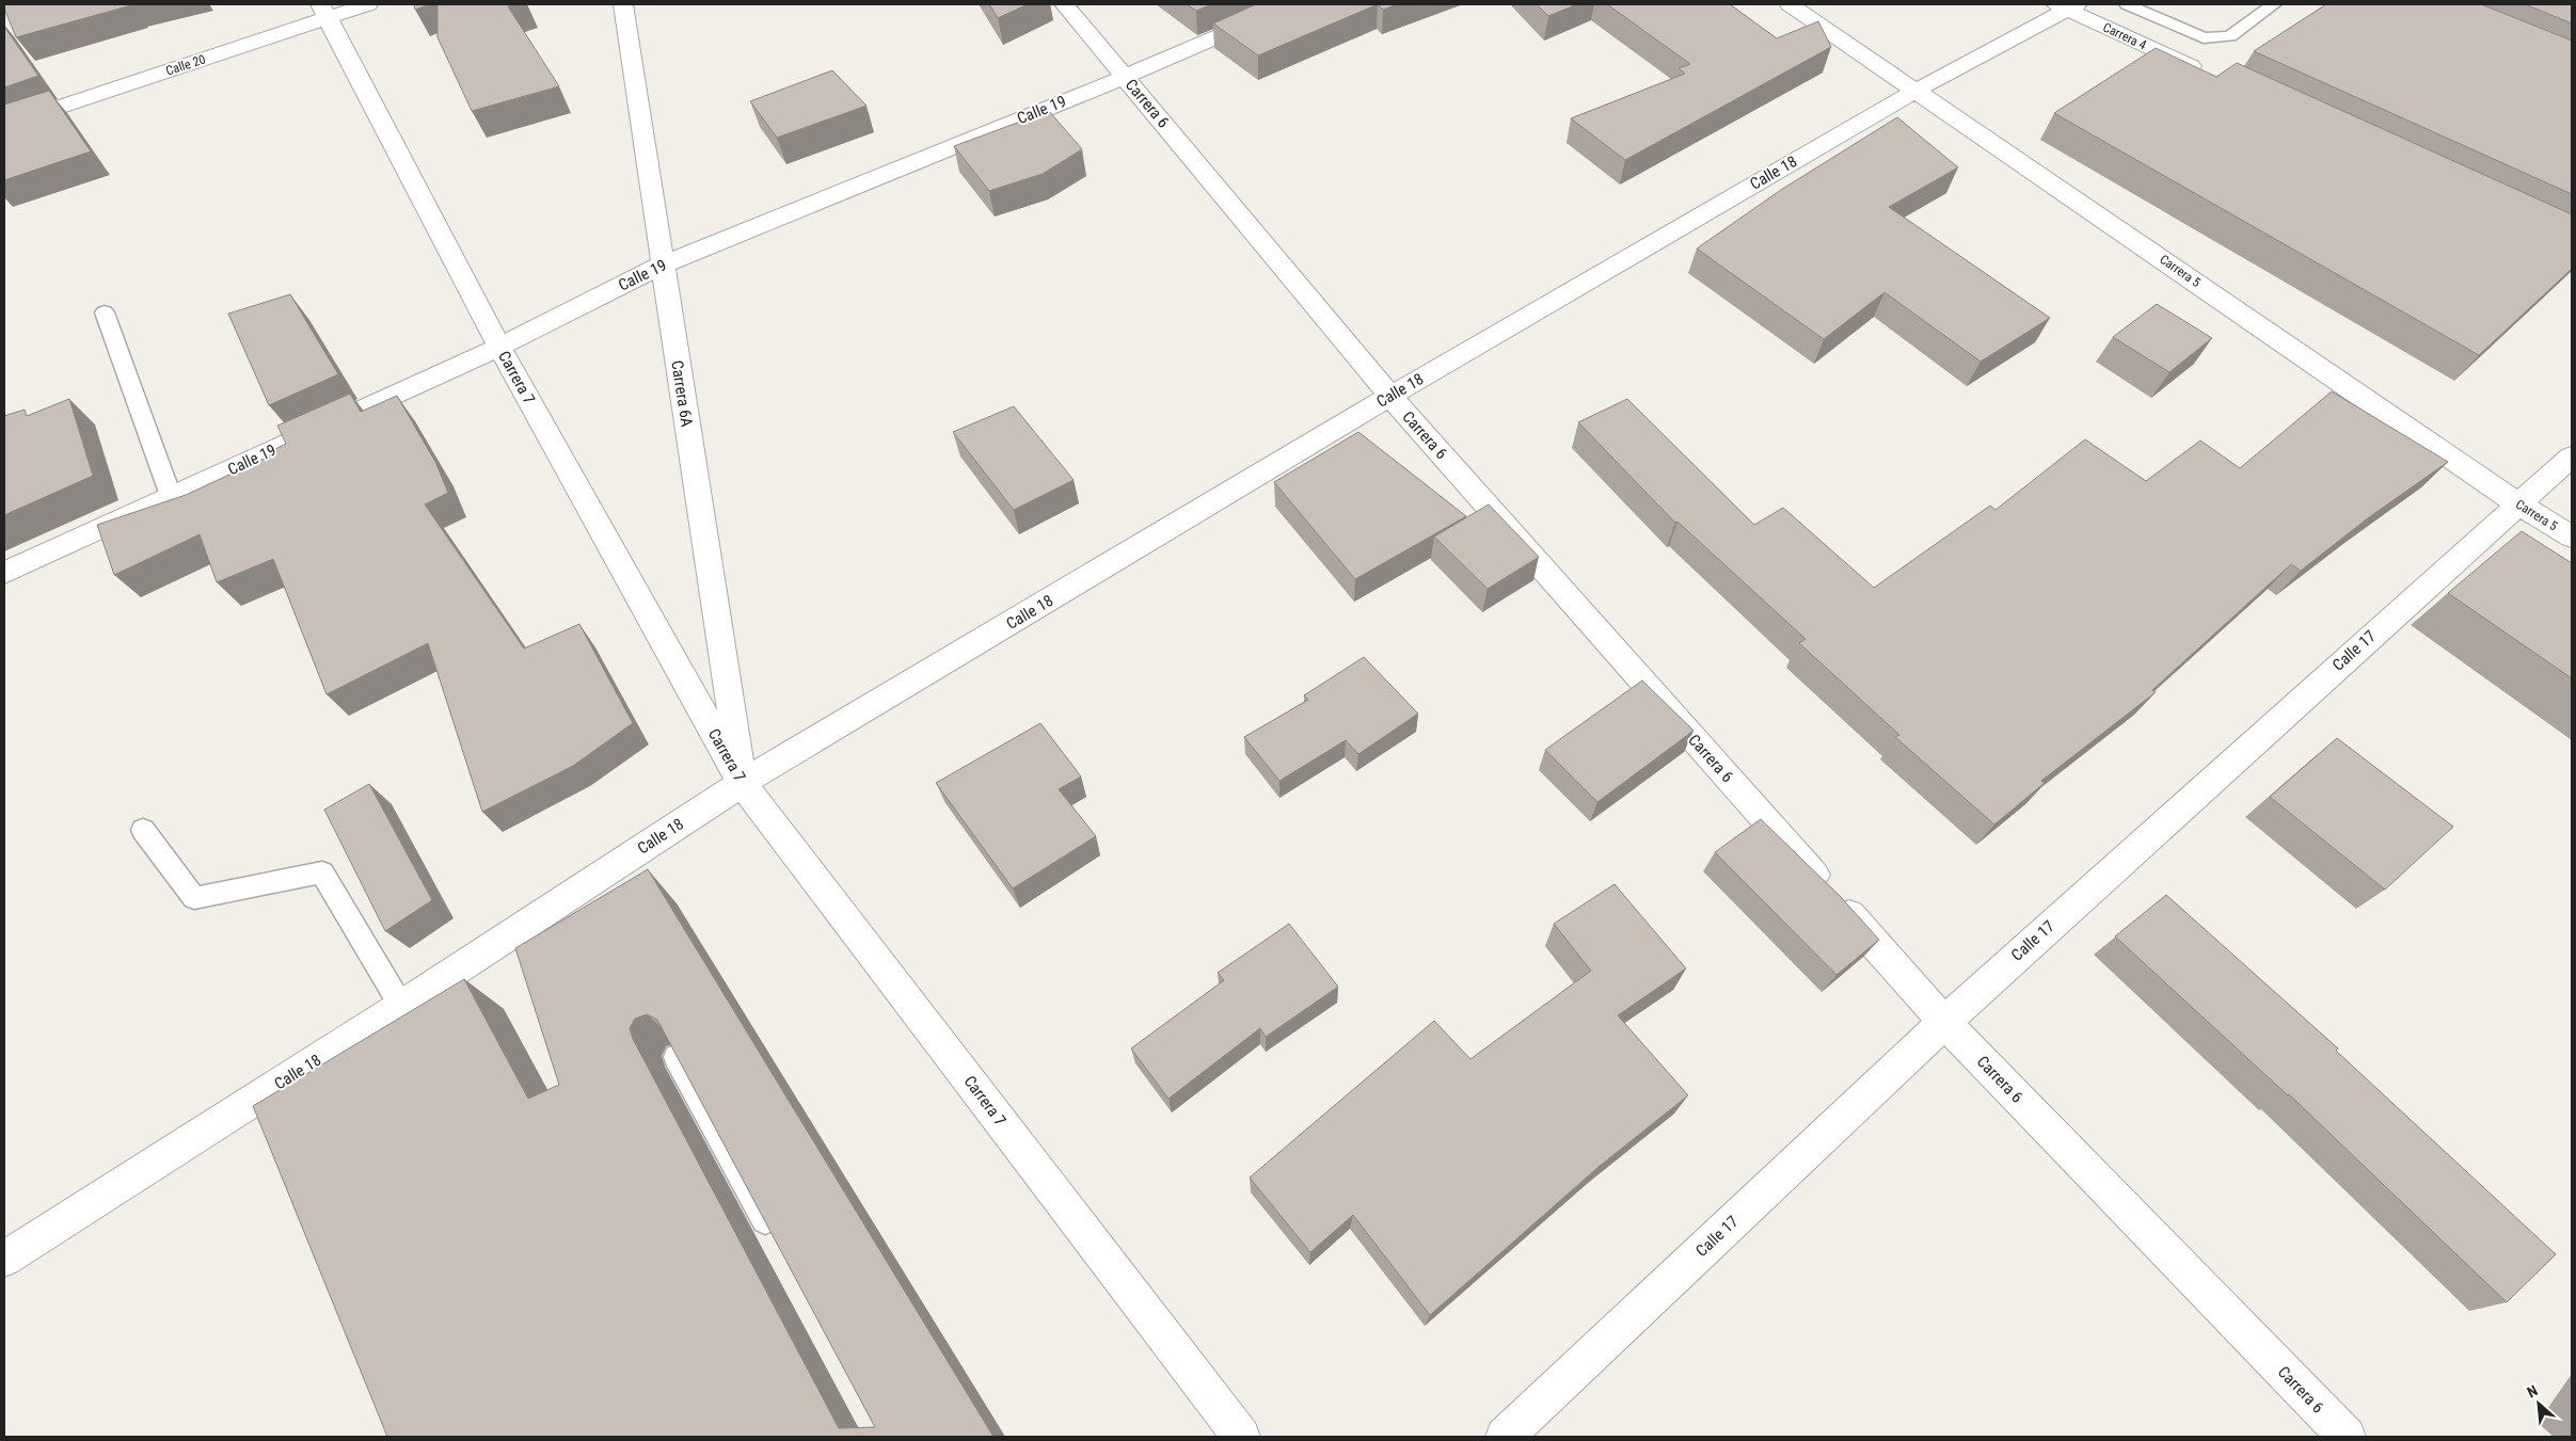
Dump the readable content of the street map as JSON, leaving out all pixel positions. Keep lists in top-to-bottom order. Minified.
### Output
{"streets":{"street":["Carrera 4","Calle 20","Carrera 6","Calle 19","Calle 18","Carrera 5","Carrera 7","Carrera 6A","Calle 17"]},"crossings":[["Carrera 4","Calle 18"],["Calle 20","Carrera 7"],["Carrera 6","Calle 19"],["Carrera 6","Calle 18"],["Carrera 6","Calle 17"],["Calle 19","Carrera 7"],["Calle 19","Carrera 6A"],["Calle 18","Carrera 5"],["Calle 18","Carrera 7"],["Calle 18","Carrera 6A"],["Carrera 5","Calle 17"],["Carrera 7","Carrera 6A"]],"north":"top left"}
